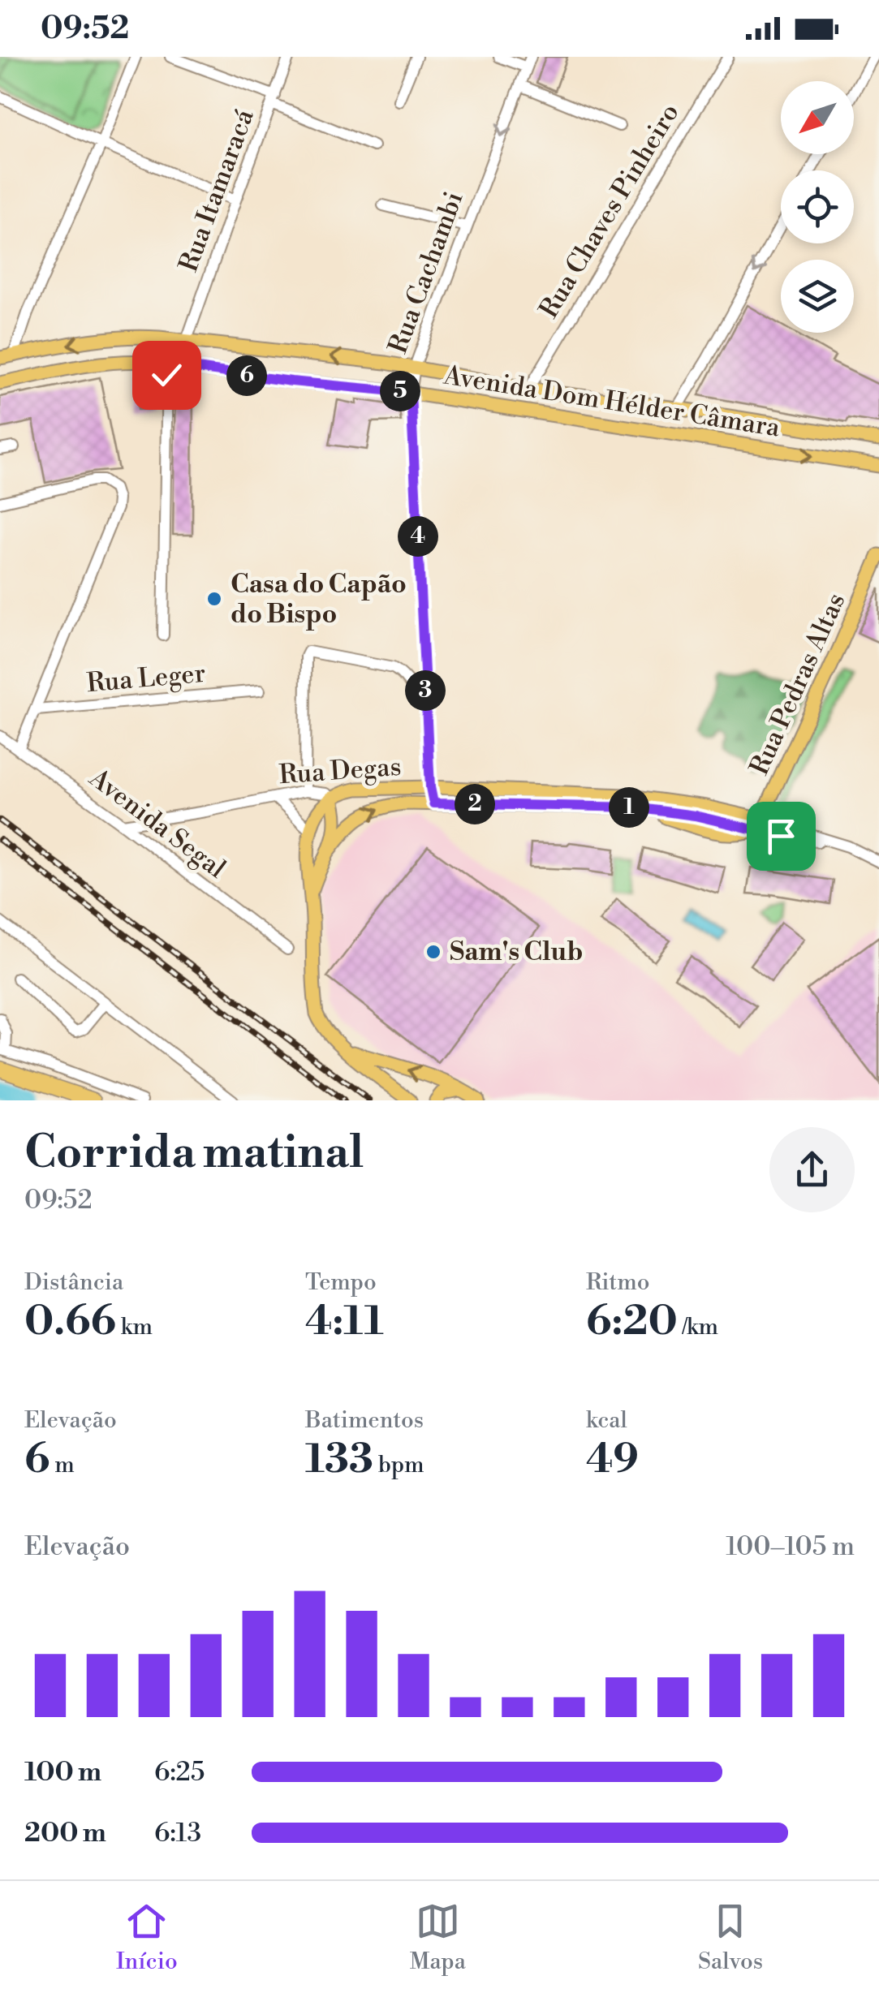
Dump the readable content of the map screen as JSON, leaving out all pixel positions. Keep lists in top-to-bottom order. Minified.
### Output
{"streets":{"main road":["Avenida Dom Hélder Câmara","Rua Pedras Altas","Rua Degas"],"street":["Rua Itamaracá","Rua Chaves Pinheiro","Rua Cachambi","Rua Leger","Avenida Segal"]},"crossings":[["Rua Itamaracá","Avenida Dom Hélder Câmara"],["Rua Chaves Pinheiro","Avenida Dom Hélder Câmara"],["Rua Cachambi","Avenida Dom Hélder Câmara"],["Rua Cachambi","Rua Degas"],["Rua Pedras Altas","Rua Degas"],["Rua Degas","Avenida Segal"]],"places":["Casa do Capão do Bispo","Sam's Club"],"north":"bottom left","page":{"status":"09:52","pins":["6","5","4","3","2","1"],"heading":["Corrida matinal","09:52"],"stats":[["Distância","0.66 km"],["Tempo","4:11"],["Ritmo","6:20 /km"],["Elevação","6 m"],["Batimentos","133 bpm"],["kcal","49"]],"chart":["Elevação","100–105 m"],"list":[{"name":"100 m","note":"6:25"},{"name":"200 m","note":"6:13"}],"tabs":["Início","Mapa","Salvos"]}}
